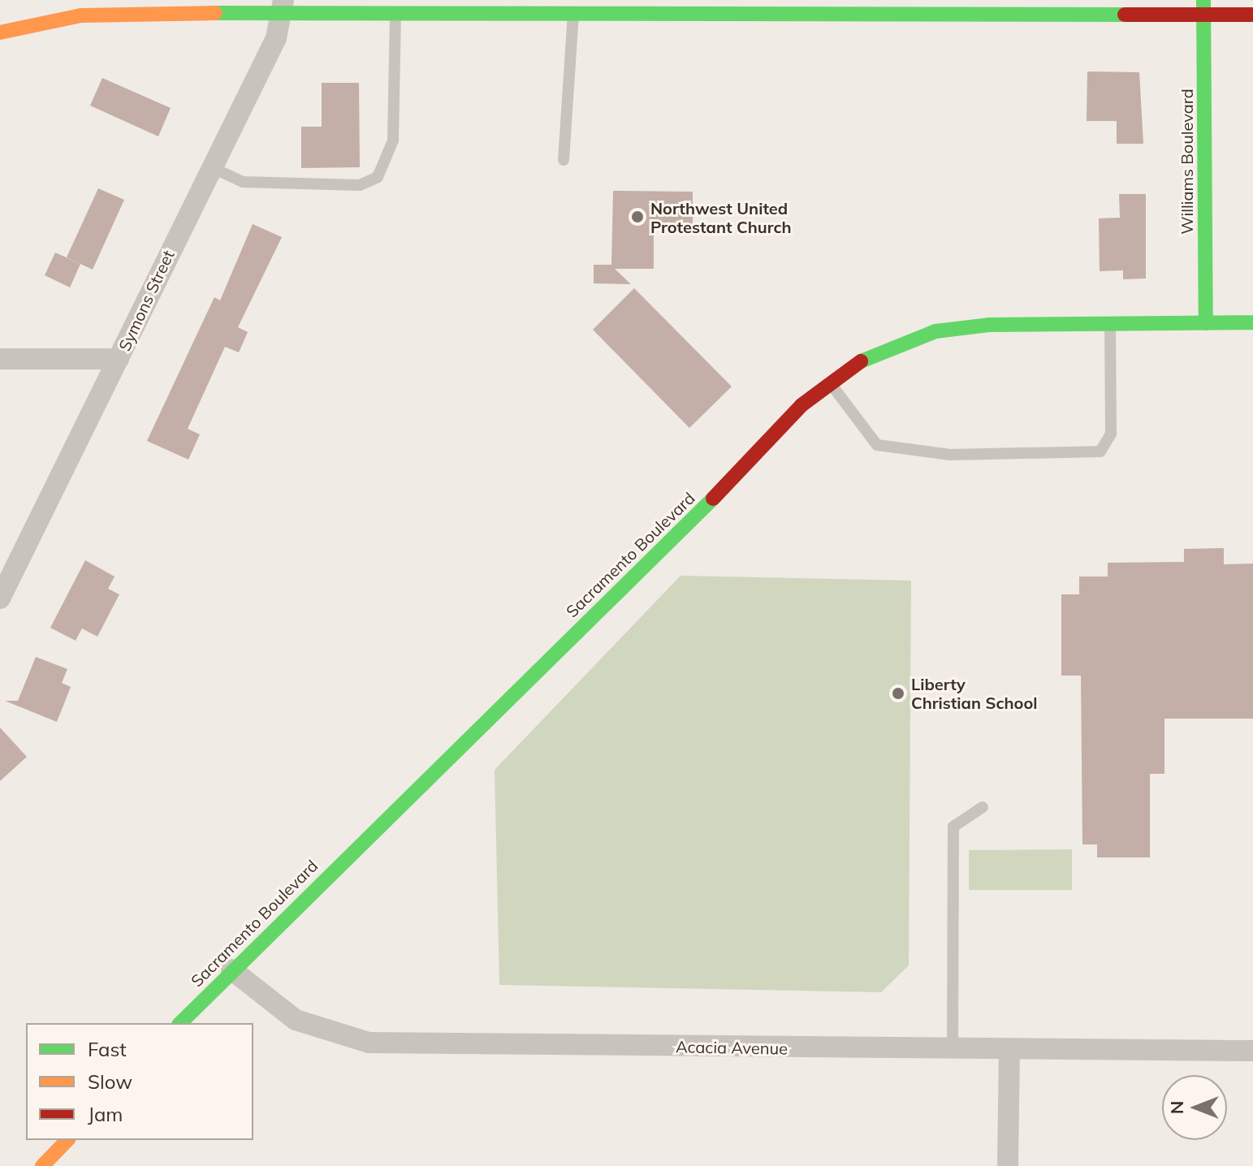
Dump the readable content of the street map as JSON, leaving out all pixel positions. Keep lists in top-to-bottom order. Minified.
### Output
{"streets":{"street":["Williams Boulevard","Symons Street","Sacramento Boulevard","Acacia Avenue"]},"crossings":[["Williams Boulevard","Sacramento Boulevard"],["Sacramento Boulevard","Acacia Avenue"]],"places":["Northwest United Protestant Church","Liberty Christian School"],"legend":["Fast","Slow","Jam"],"north":"left"}
